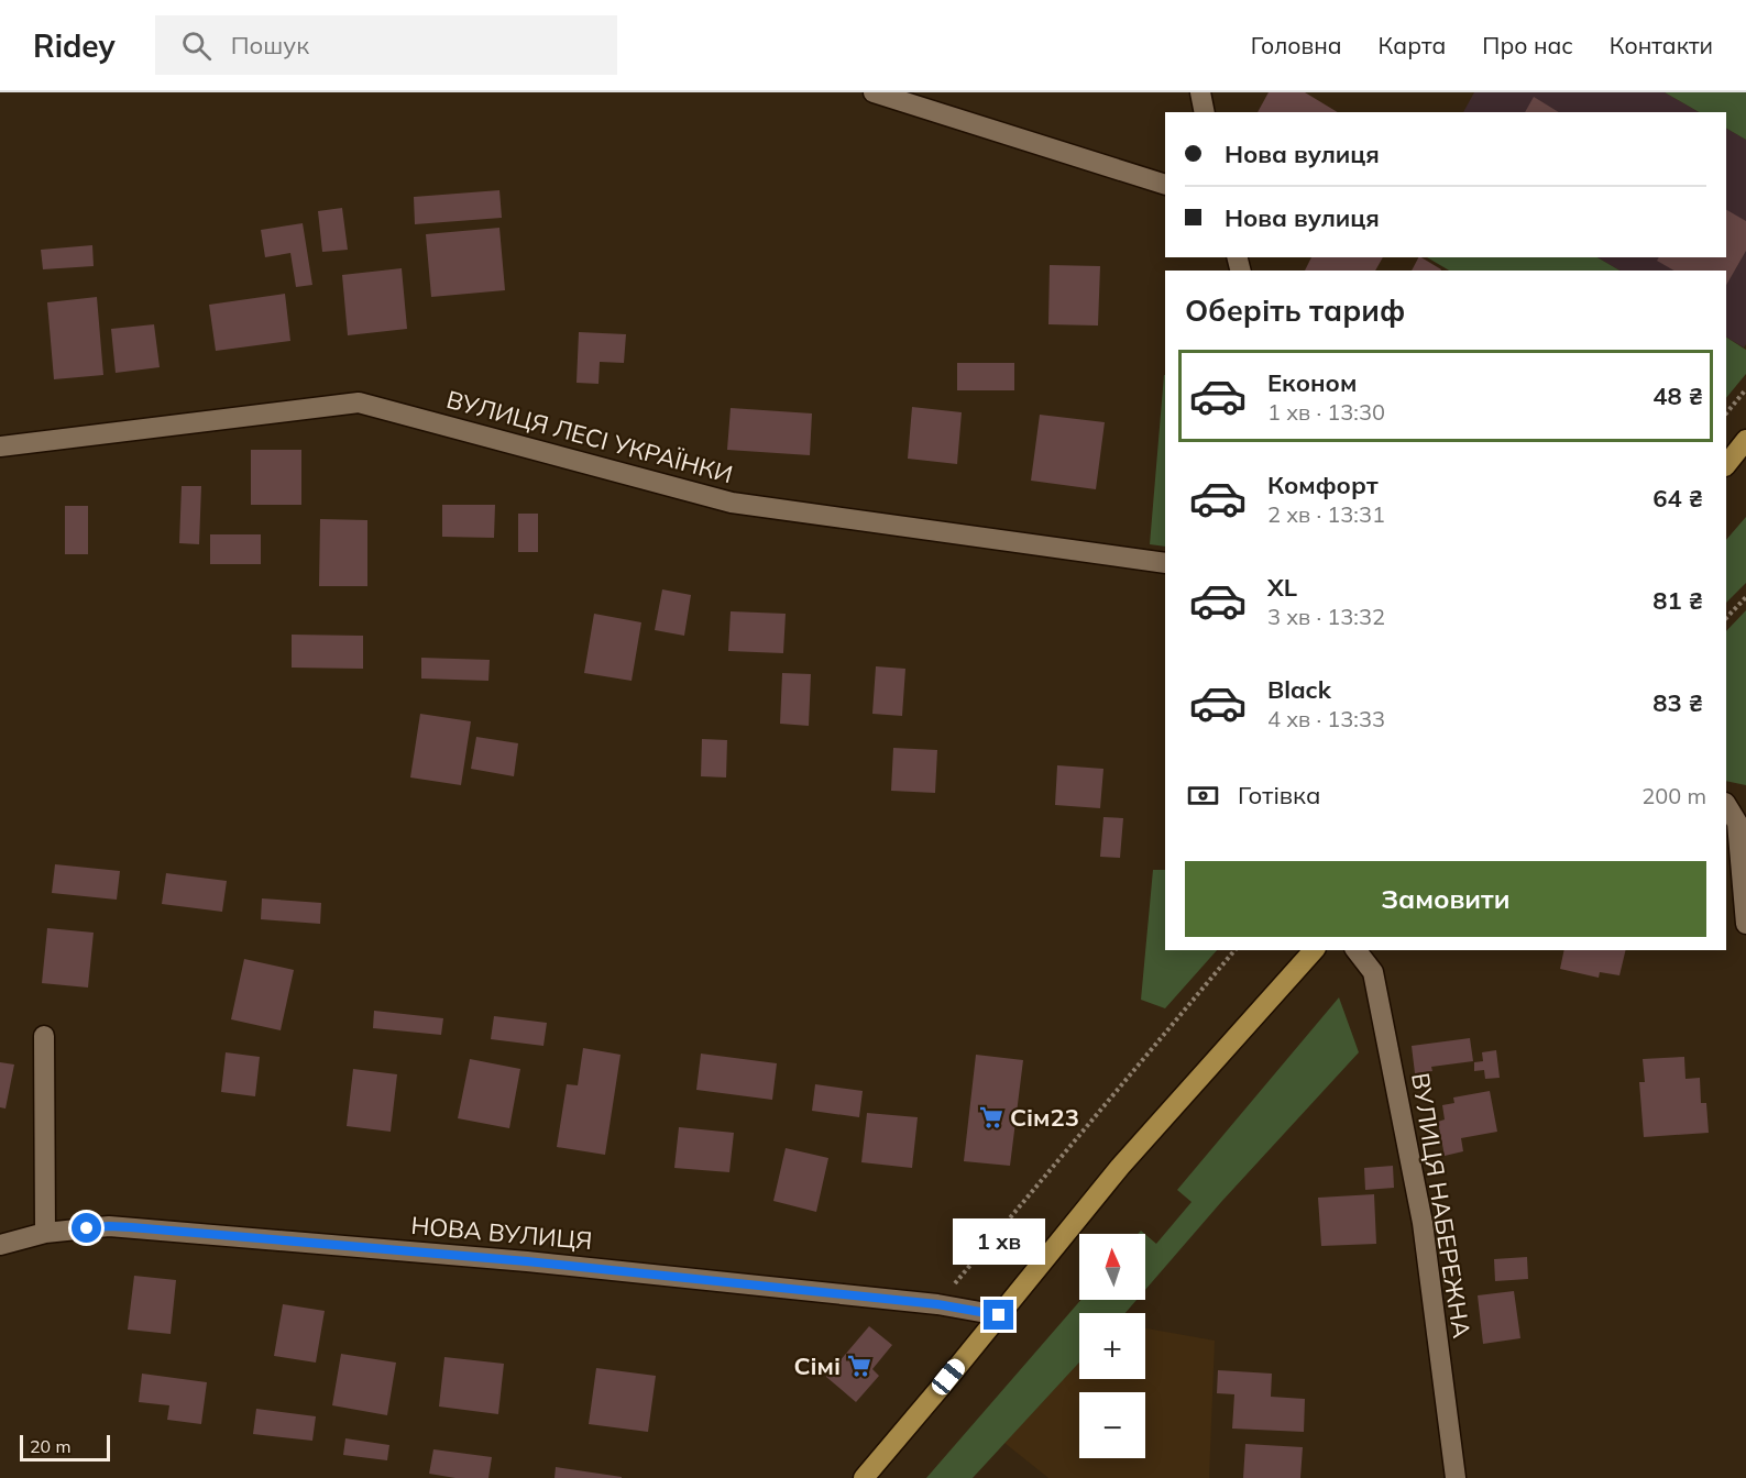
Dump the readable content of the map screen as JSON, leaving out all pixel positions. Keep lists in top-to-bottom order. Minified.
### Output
{"streets":{"street":["ВУЛИЦЯ ЛЕСІ УКРАЇНКИ","ВУЛИЦЯ НАБЕРЕЖНА","НОВА ВУЛИЦЯ"]},"places":{"supermarket":["Сім23","Сімі"]},"scale_bar":"20 m","north":"top","page":{"header":"Ridey","search":"Пошук","nav":["Головна","Карта","Про нас","Контакти"],"banner":["Нова вулиця","Нова вулиця"],"heading":"Оберіть тариф","list":[{"name":"Економ","note":"1 хв · 13:30","value":"48 ₴"},{"name":"Комфорт","note":"2 хв · 13:31","value":"64 ₴"},{"name":"XL","note":"3 хв · 13:32","value":"81 ₴"},{"name":"Black","note":"4 хв · 13:33","value":"83 ₴"}],"pay":["Готівка","200 m"],"buttons":"Замовити","bubble":"1 хв","map_buttons":["+","−"],"scale":"20 m"}}
